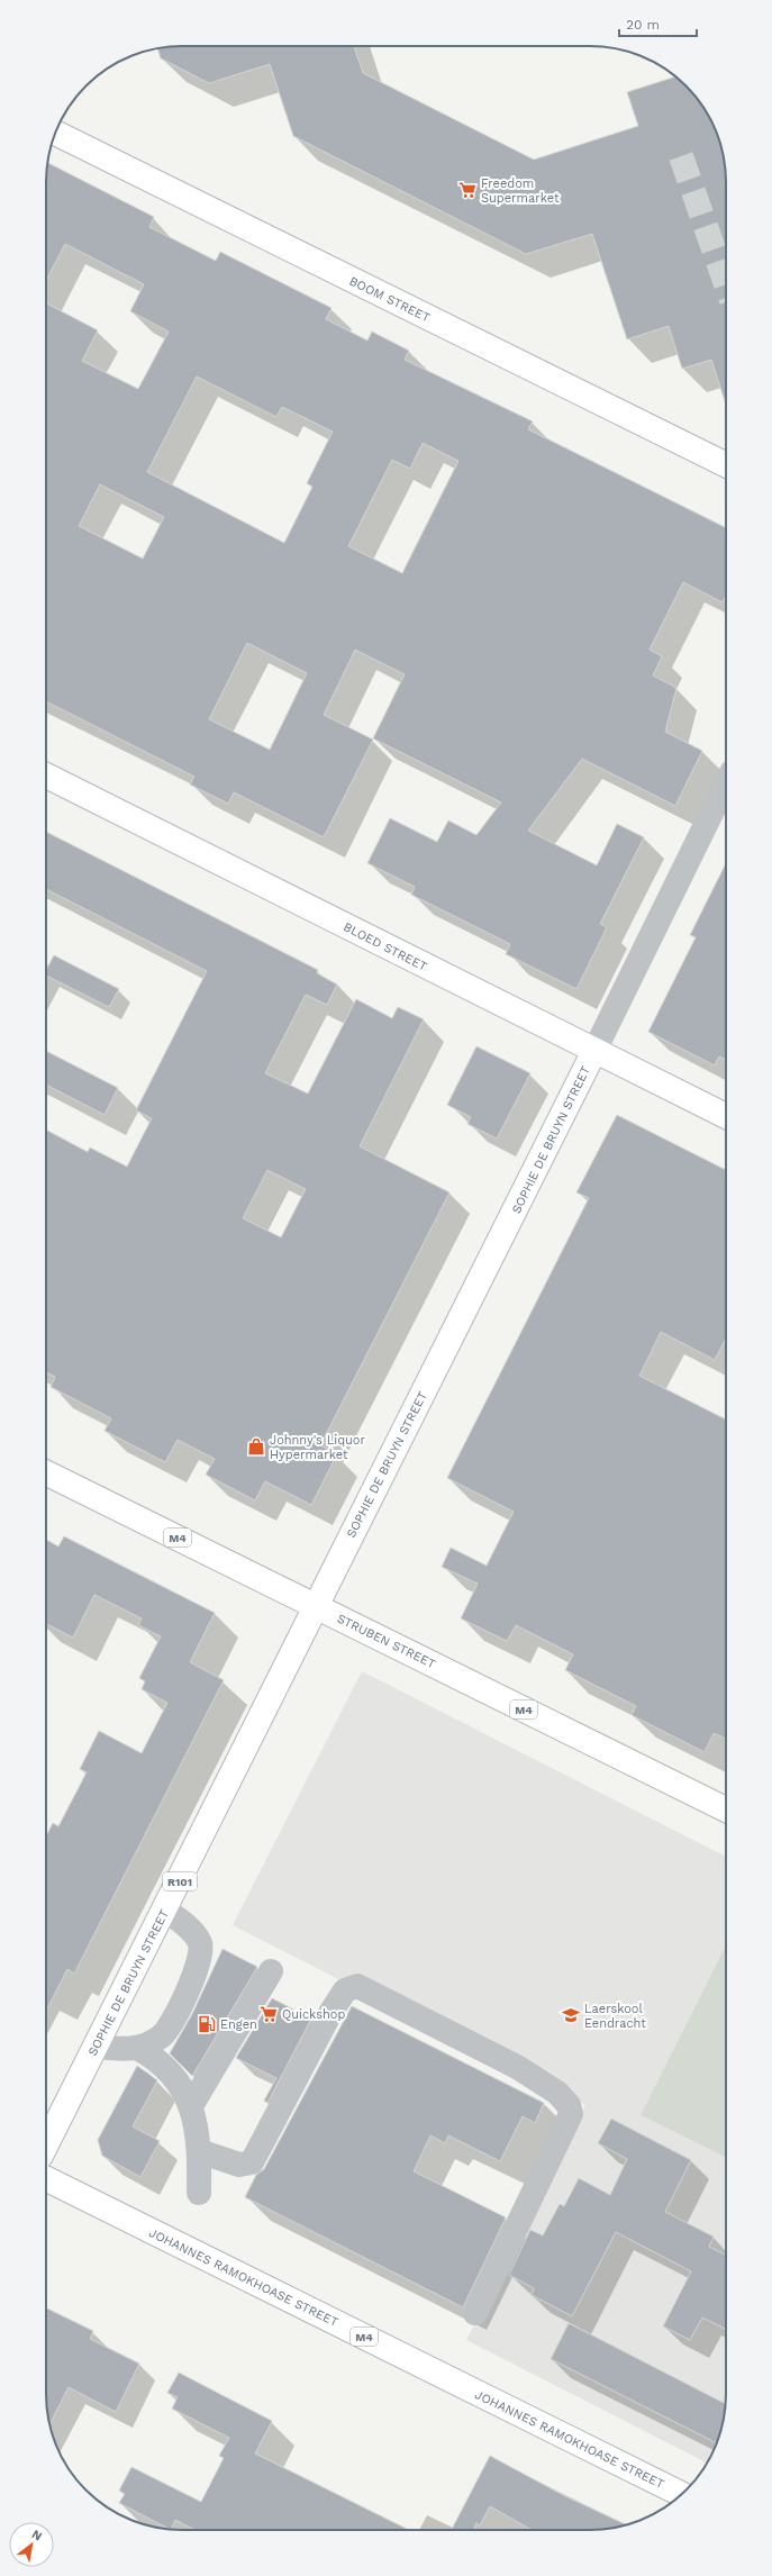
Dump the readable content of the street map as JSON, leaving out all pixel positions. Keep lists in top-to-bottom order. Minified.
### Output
{"streets":{"main road":["BOOM STREET","BLOED STREET","SOPHIE DE BRUYN STREET","M4","STRUBEN STREET","R101","JOHANNES RAMOKHOASE STREET"]},"crossings":[["BLOED STREET","SOPHIE DE BRUYN STREET"],["SOPHIE DE BRUYN STREET","STRUBEN STREET"]],"places":{"supermarket":["Freedom Supermarket","Quickshop"],"shop":["Johnny's Liquor Hypermarket"],"school or university":["Laerskool Eendracht"],"fuel station":["Engen"]},"scale_bar":"20 m","north":"top right"}
